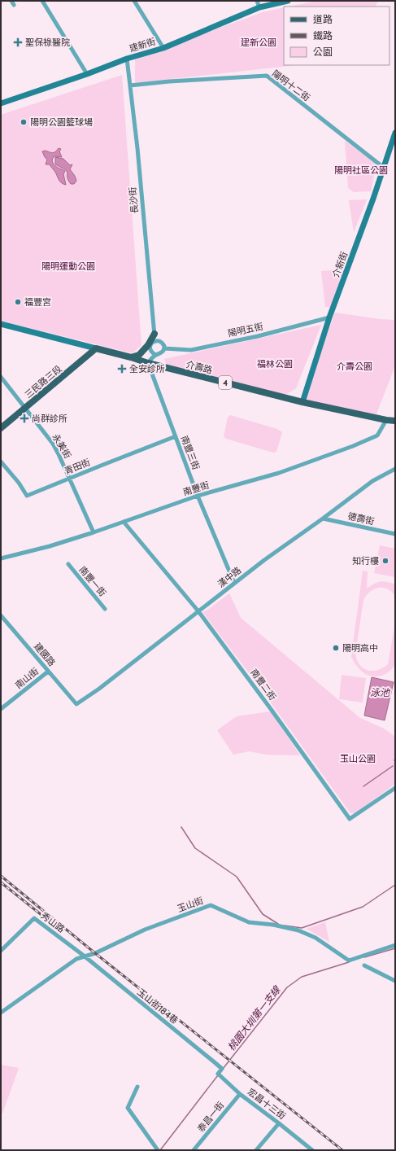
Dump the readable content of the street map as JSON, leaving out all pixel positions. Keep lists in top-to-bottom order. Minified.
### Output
{"streets":{"main road":["介壽路","三民路三段","4"],"street":["建新街","陽明十二街","長沙街","介新街","陽明五街","永美街","南豐三街","青田街","南豐街","德壽街","漢中路","南豐一街","建國路","南山街","南豐二街","玉山街","秀山路","玉山街184巷","宏昌十三街","泰昌一街"]},"crossings":[["建新街","長沙街"],["陽明十二街","長沙街"],["陽明十二街","介新街"],["長沙街","陽明五街"],["介新街","陽明五街"],["介新街","介壽路"],["介壽路","三民路三段"],["介壽路","南豐三街"],["介壽路","南豐街"],["三民路三段","永美街"],["永美街","青田街"],["永美街","南豐街"],["南豐三街","青田街"],["南豐三街","南豐街"],["南豐三街","漢中路"],["南豐街","南豐二街"],["德壽街","漢中路"],["漢中路","建國路"],["漢中路","南豐二街"],["建國路","南山街"],["玉山街","秀山路"],["玉山街","玉山街184巷"],["秀山路","玉山街184巷"],["玉山街184巷","宏昌十三街"],["宏昌十三街","泰昌一街"]],"water":["泳池","桃園大圳第一支線"],"parks":["建新公園","陽明社區公園","陽明運動公園","福林公園","介壽公園","玉山公園"],"places":{"health":["聖保祿醫院","全安診所","尚群診所"],"other":["陽明公園籃球場","福豐宮","知行樓","陽明高中"]},"legend":["道路","鐵路","公園"]}
